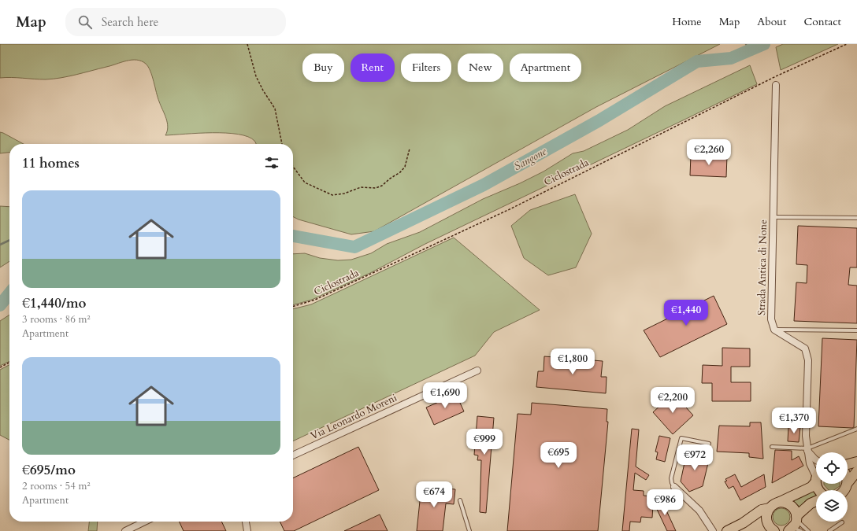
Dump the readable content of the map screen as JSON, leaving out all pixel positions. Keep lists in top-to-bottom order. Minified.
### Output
{"streets":{"street":["Strada Antica di None","Via Leonardo Moreni"],"path":["Ciclostrada"]},"water":["Sangone"],"page":{"header":"Map","search":"Search here","nav":["Home","Map","About","Contact"],"chip":["Buy","Rent","Filters","New","Apartment"],"price":["€2,260","€1,440","€1,800","€1,690","€2,200","€1,370","€999","€695","€972","€674","€986"],"heading":"11 homes","list":[{"name":"€1,440/mo","note":"3 rooms · 86 m² · Apartment"},{"name":"€695/mo","note":"2 rooms · 54 m² · Apartment"}]}}
